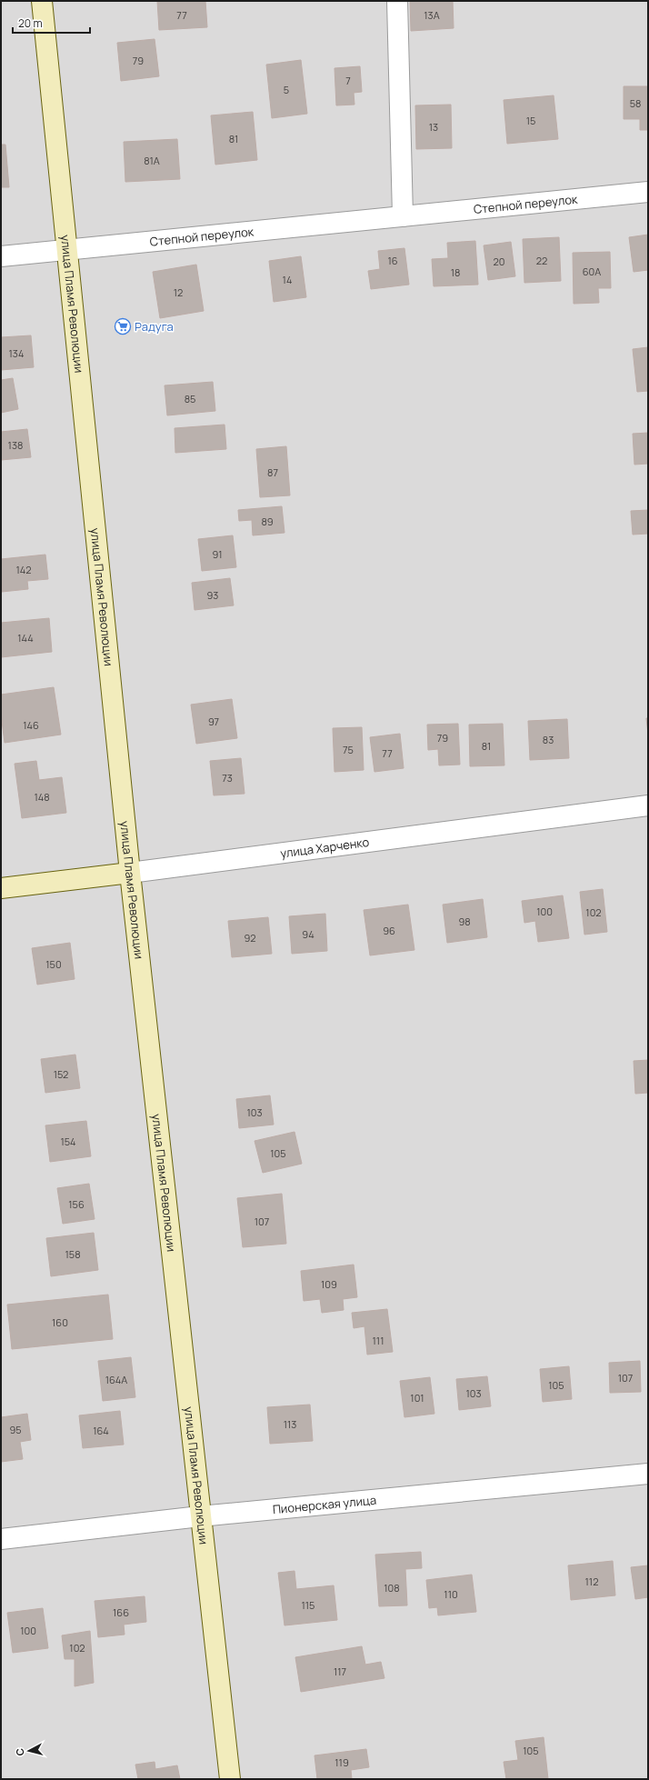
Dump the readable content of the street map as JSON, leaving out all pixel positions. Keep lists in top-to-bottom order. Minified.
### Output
{"streets":{"street":["Степной переулок","улица Пламя Революции","улица Харченко","Пионерская улица"]},"crossings":[["Степной переулок","улица Пламя Революции"],["улица Пламя Революции","улица Харченко"],["улица Пламя Революции","Пионерская улица"]],"places":{"supermarket":["Радуга"]},"house_numbers":["77","13А","79","7","5","58","15","13","81","81А","16","22","20","60А","18","14","12","134","85","138","87","89","91","142","93","144","97","146","79","83","81","75","77","73","148","100","102","98","96","94","92","150","152","103","154","105","156","107","158","109","160","111","107","164А","105","103","101","113","95","164","112","108","110","115","166","100","102","117","105","119"],"scale_bar":"20 m","north":"left"}
